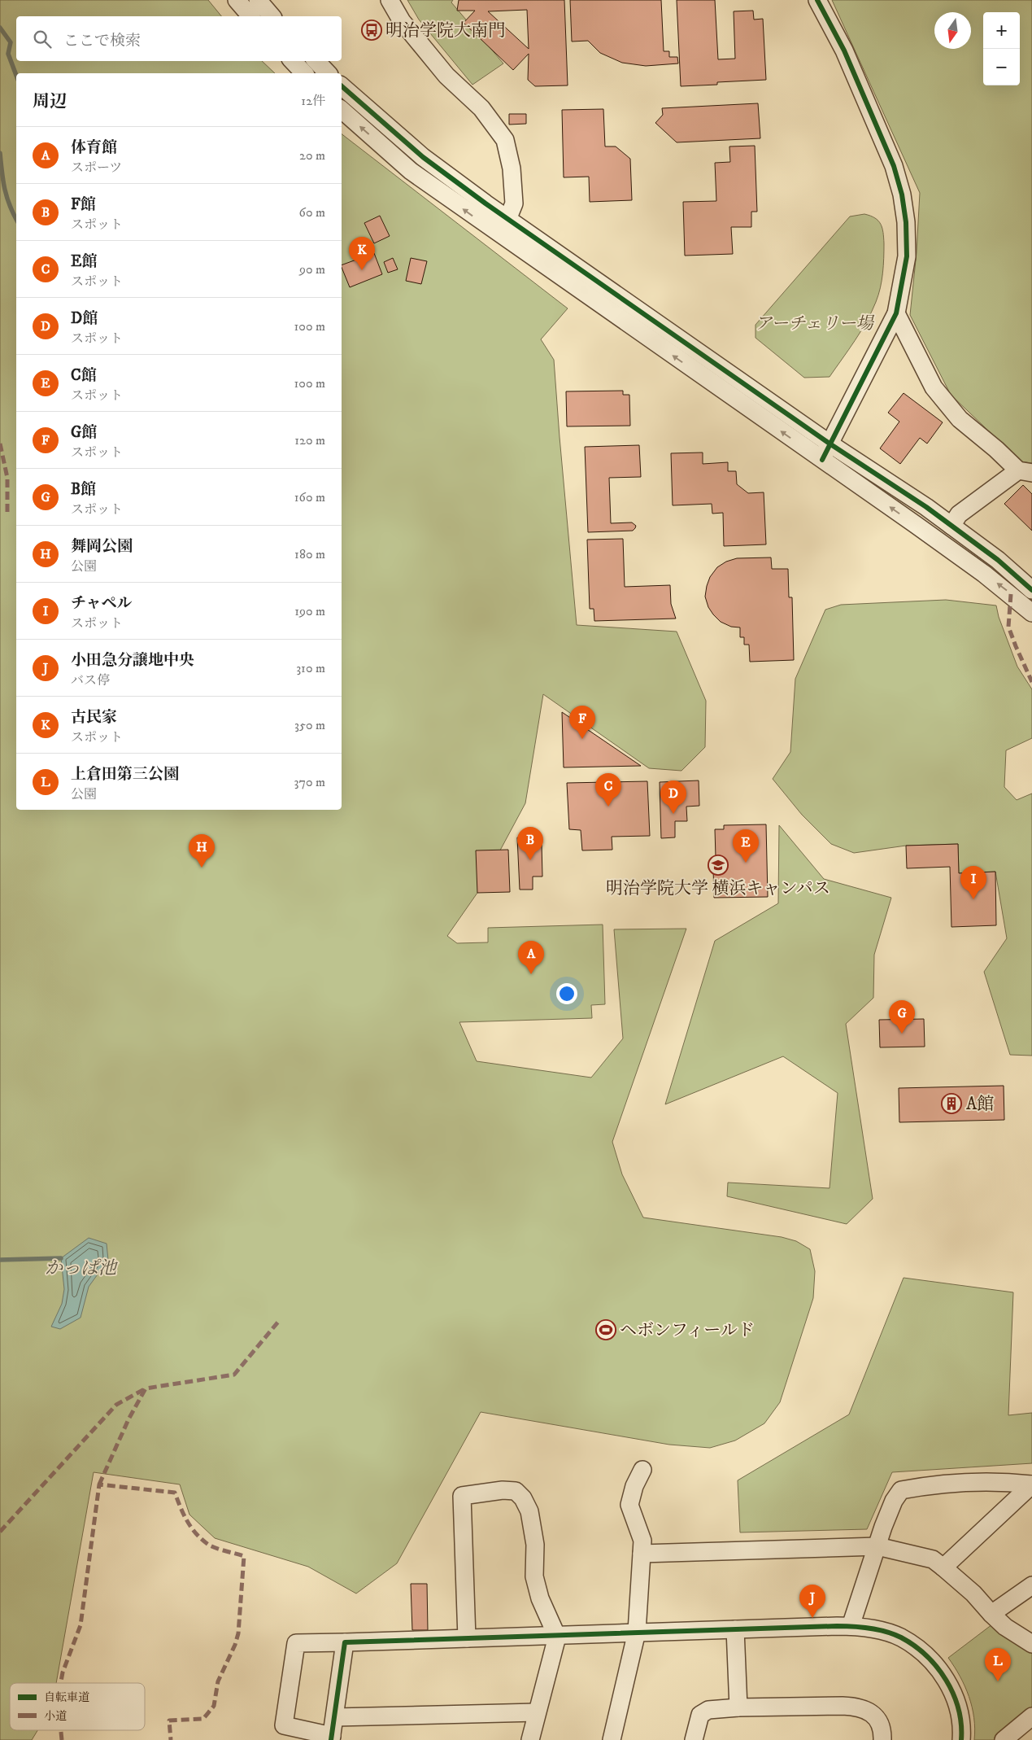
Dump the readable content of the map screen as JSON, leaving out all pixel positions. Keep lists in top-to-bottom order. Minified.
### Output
{"water":["かっぱ池"],"parks":["アーチェリー場"],"places":{"bus stop":["明治学院大南門"],"school or university":["明治学院大学 横浜キャンパス"],"building":["A館"],"sports":["ヘボンフィールド"]},"legend":["自転車道","小道"],"north":"bottom","page":{"map_buttons":["+","−"],"search":"ここで検索","heading":["周辺","12件"],"list":[{"mark":"A","name":"体育館","note":"スポーツ","value":"20 m"},{"mark":"B","name":"F館","note":"スポット","value":"60 m"},{"mark":"C","name":"E館","note":"スポット","value":"90 m"},{"mark":"D","name":"D館","note":"スポット","value":"100 m"},{"mark":"E","name":"C館","note":"スポット","value":"100 m"},{"mark":"F","name":"G館","note":"スポット","value":"120 m"},{"mark":"G","name":"B館","note":"スポット","value":"160 m"},{"mark":"H","name":"舞岡公園","note":"公園","value":"180 m"},{"mark":"I","name":"チャペル","note":"スポット","value":"190 m"},{"mark":"J","name":"小田急分譲地中央","note":"バス停","value":"310 m"},{"mark":"K","name":"古民家","note":"スポット","value":"350 m"},{"mark":"L","name":"上倉田第三公園","note":"公園","value":"370 m"}],"pins":["K","F","C","D","B","E","H","I","A","G","J","L"]}}
